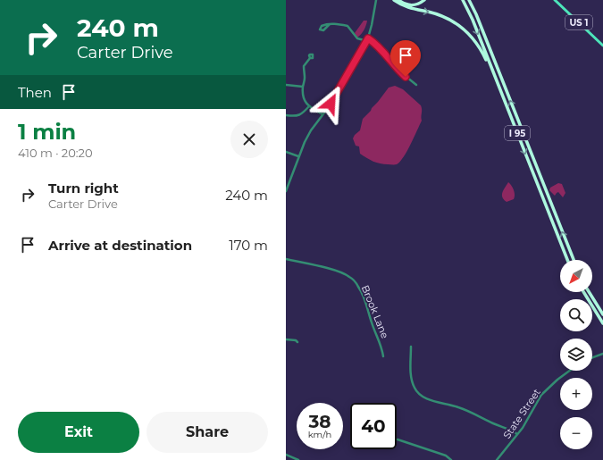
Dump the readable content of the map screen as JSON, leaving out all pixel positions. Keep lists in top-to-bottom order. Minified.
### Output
{"streets":{"highway":["I 95"],"main road":["US 1"],"street":["Brook Lane","State Street"]},"north":"bottom left","page":{"turn":["240 m","Carter Drive"],"then":"Then","heading":["1 min","410 m · 20:20"],"list":[{"name":"Turn right","note":"Carter Drive","value":"240 m"},{"name":"Arrive at destination","value":"170 m"}],"map_buttons":["+","−"],"speed":"38 km/h","limit":"40","buttons":["Exit","Share"]}}
